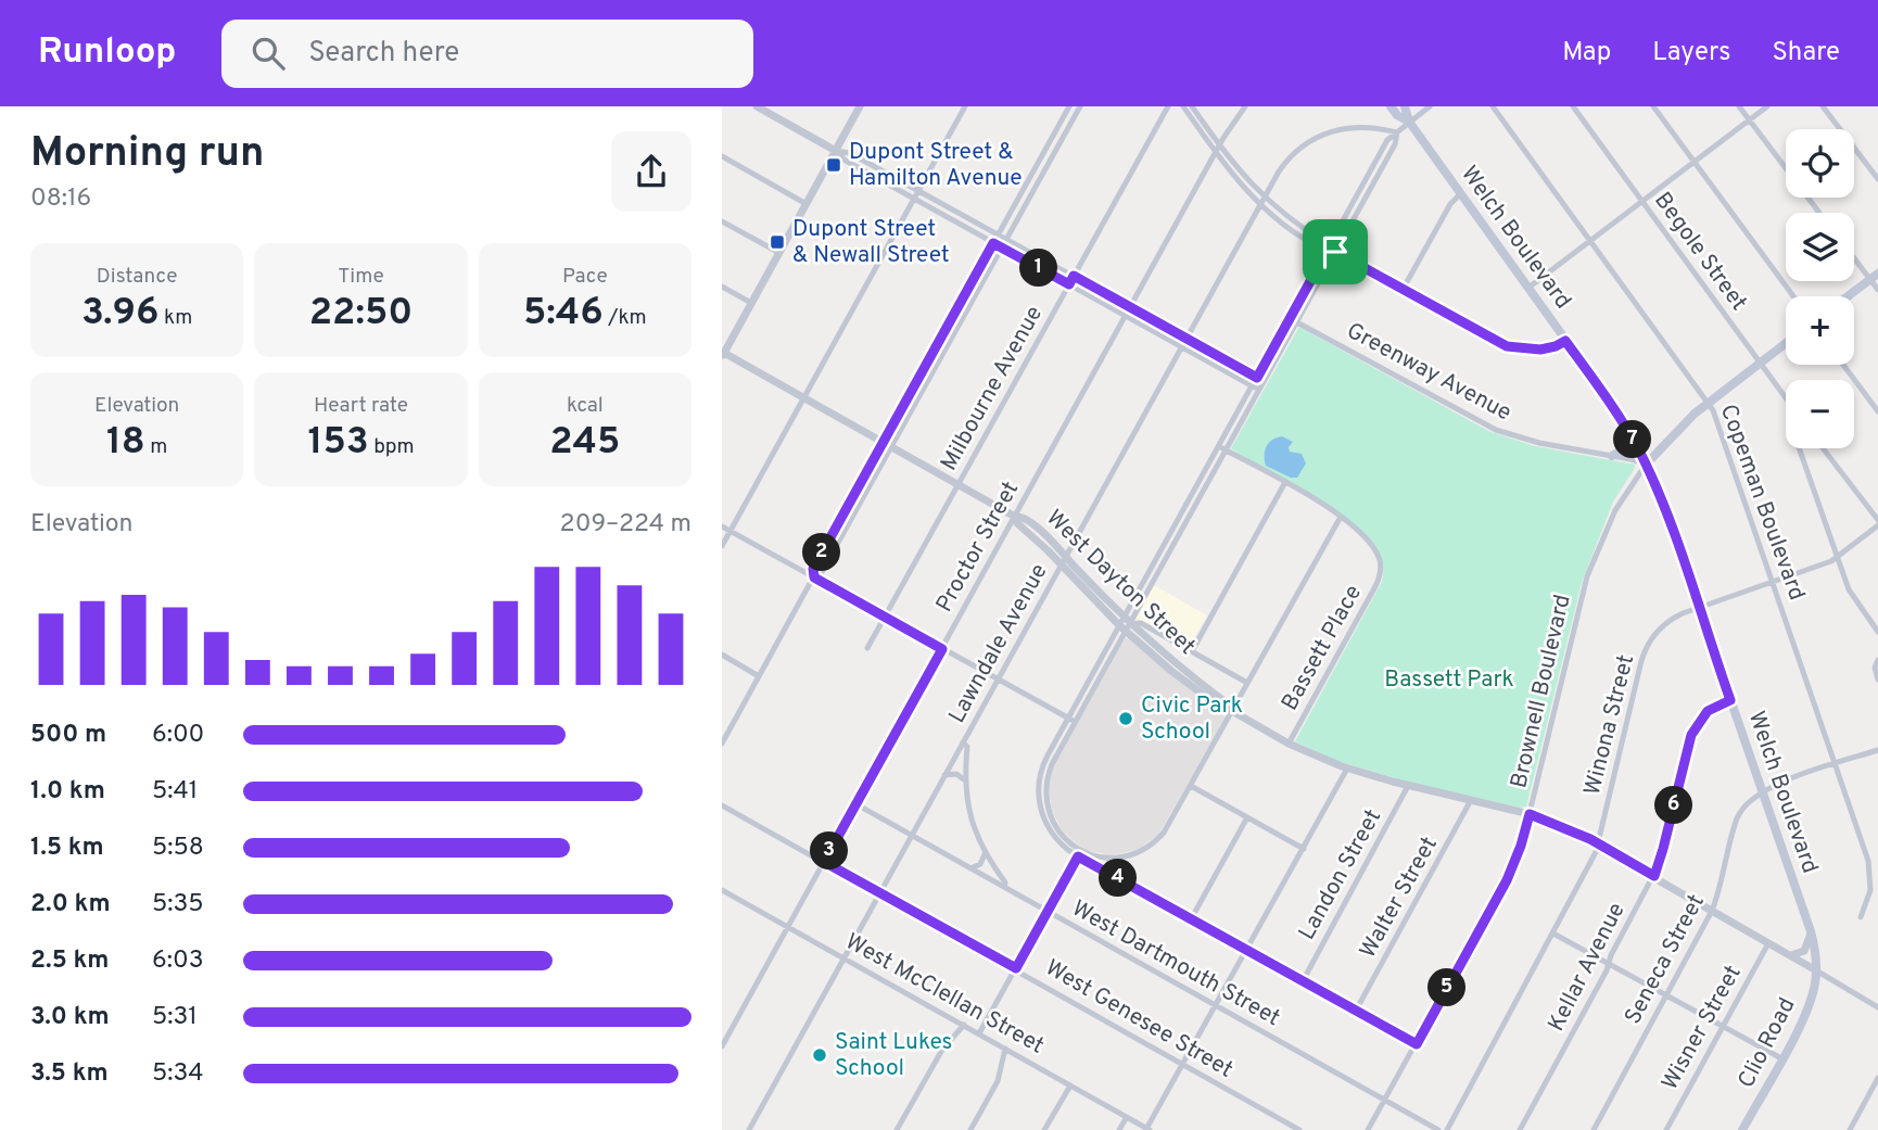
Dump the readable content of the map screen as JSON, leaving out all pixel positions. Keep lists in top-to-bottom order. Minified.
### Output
{"streets":{"main road":["Welch Boulevard","Clio Road"],"street":["Begole Street","Greenway Avenue","Milbourne Avenue","Copeman Boulevard","Proctor Street","West Dayton Street","Lawndale Avenue","Bassett Place","Brownell Boulevard","Winona Street","Landon Street","Walter Street","Seneca Street","West Dartmouth Street","Kellar Avenue","West McClellan Street","West Genesee Street","Wisner Street"]},"crossings":[["Welch Boulevard","Greenway Avenue"],["Welch Boulevard","West Dayton Street"],["Welch Boulevard","Brownell Boulevard"],["Welch Boulevard","Winona Street"],["Welch Boulevard","Seneca Street"],["Welch Boulevard","Kellar Avenue"],["Welch Boulevard","Clio Road"],["Greenway Avenue","Brownell Boulevard"],["Milbourne Avenue","West Dayton Street"],["Copeman Boulevard","Winona Street"],["Copeman Boulevard","Seneca Street"],["Proctor Street","West Dayton Street"],["Proctor Street","West Dartmouth Street"],["Proctor Street","West McClellan Street"],["Proctor Street","West Genesee Street"],["West Dayton Street","Lawndale Avenue"],["West Dayton Street","Bassett Place"],["West Dayton Street","Brownell Boulevard"],["West Dayton Street","Winona Street"],["West Dayton Street","Landon Street"],["West Dayton Street","Walter Street"],["West Dayton Street","Seneca Street"],["West Dayton Street","Kellar Avenue"],["West Dayton Street","Wisner Street"],["West Dayton Street","Clio Road"],["Lawndale Avenue","West Dartmouth Street"],["Lawndale Avenue","West McClellan Street"],["Lawndale Avenue","West Genesee Street"],["Brownell Boulevard","West Dartmouth Street"]],"parks":["Bassett Park"],"places":{"transit":["Dupont Street & Hamilton Avenue","Dupont Street & Newall Street"],"other":["Civic Park School","Saint Lukes School"]},"page":{"header":"Runloop","search":"Search here","nav":["Map","Layers","Share"],"heading":["Morning run","08:16"],"map_buttons":["+","−"],"stats":[["Distance","3.96 km"],["Time","22:50"],["Pace","5:46 /km"],["Elevation","18 m"],["Heart rate","153 bpm"],["kcal","245"]],"pins":["1","7","2","6","3","4","5"],"chart":["Elevation","209–224 m"],"list":[{"name":"500 m","note":"6:00"},{"name":"1.0 km","note":"5:41"},{"name":"1.5 km","note":"5:58"},{"name":"2.0 km","note":"5:35"},{"name":"2.5 km","note":"6:03"},{"name":"3.0 km","note":"5:31"},{"name":"3.5 km","note":"5:34"}]}}
